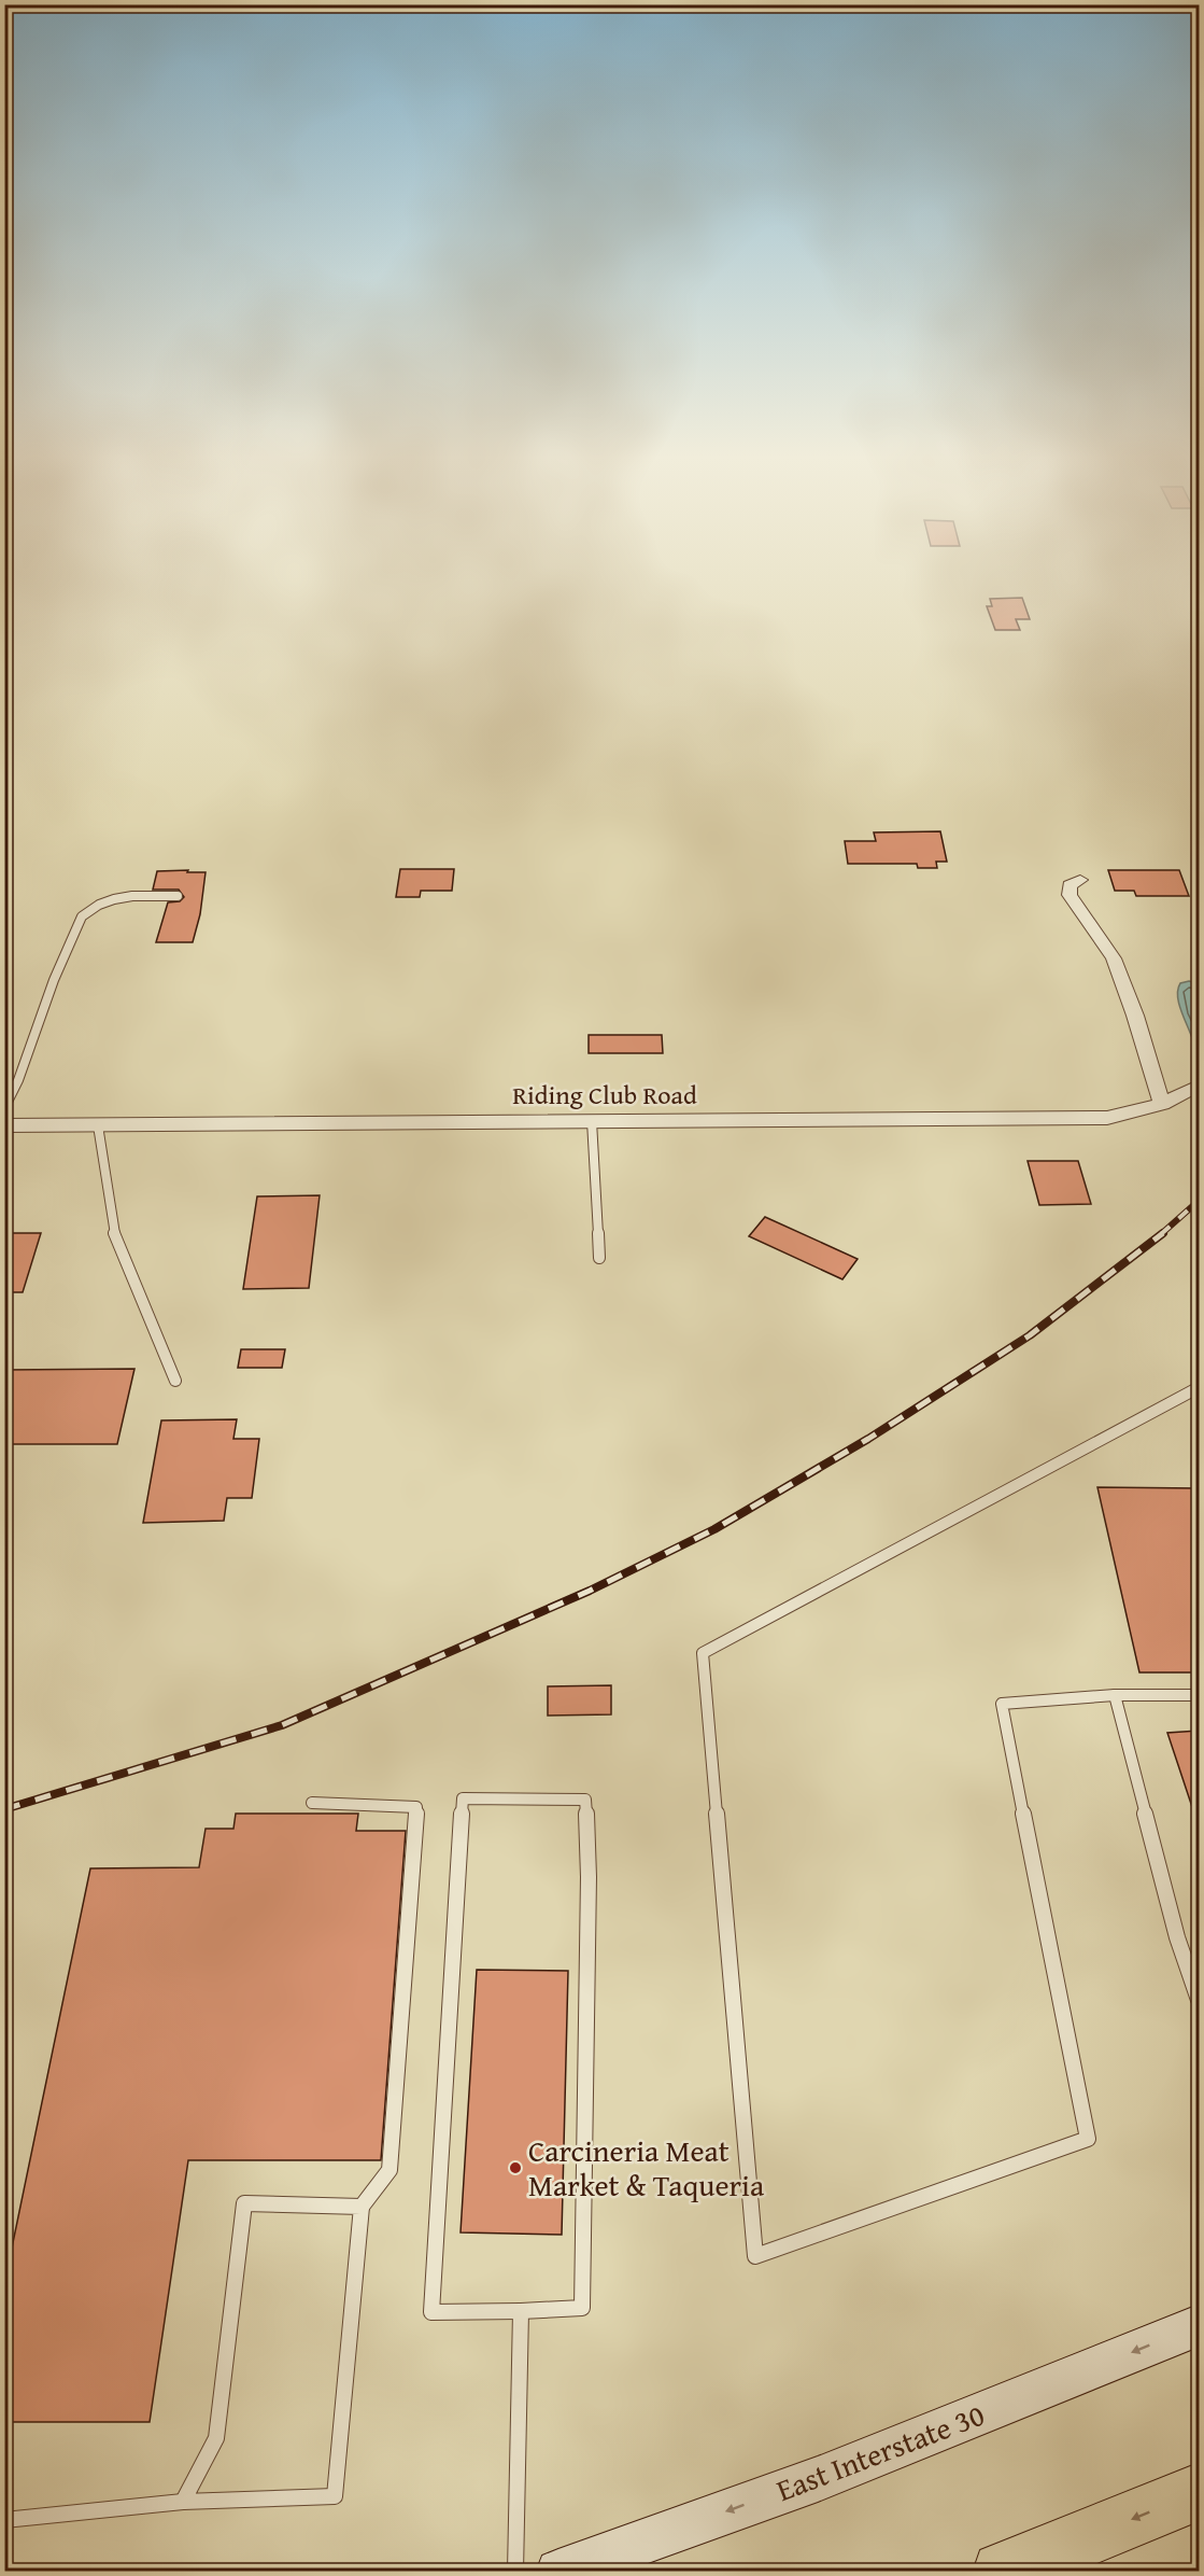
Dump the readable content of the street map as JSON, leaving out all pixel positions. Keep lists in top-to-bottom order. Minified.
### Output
{"streets":{"main road":["East Interstate 30"],"street":["Riding Club Road"]},"one_way":["East Interstate 30"],"places":["Carcineria Meat Market & Taqueria"]}
